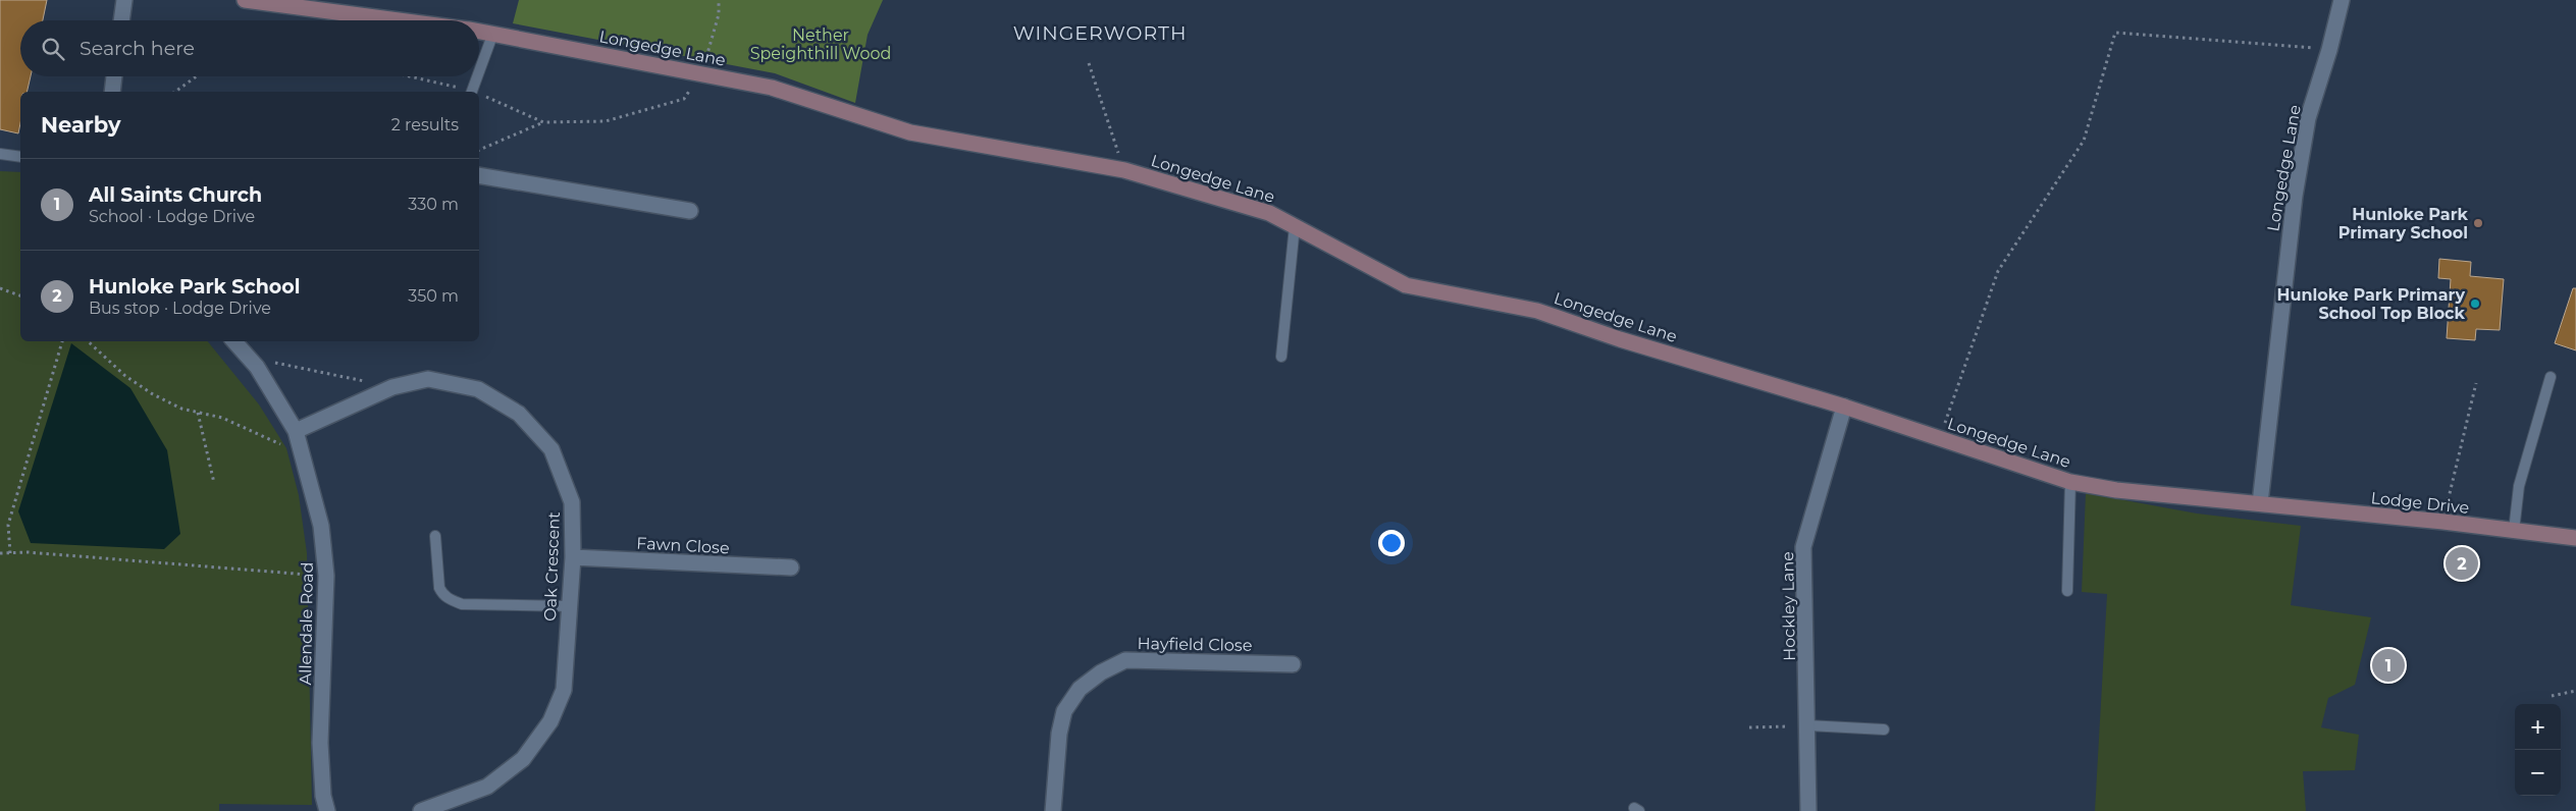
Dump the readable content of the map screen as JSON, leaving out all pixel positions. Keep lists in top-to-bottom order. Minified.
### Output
{"streets":{"street":["Longedge Lane","Lodge Drive","Fawn Close","Oak Crescent","Hockley Lane","Allendale Road","Hayfield Close"]},"crossings":[["Longedge Lane","Lodge Drive"],["Longedge Lane","Hockley Lane"],["Fawn Close","Oak Crescent"],["Oak Crescent","Allendale Road"]],"districts":["WINGERWORTH"],"parks":["Nether Speighthill Wood"],"places":["Hunloke Park Primary School","Hunloke Park Primary School Top Block"],"page":{"search":"Search here","heading":["Nearby","2 results"],"list":[{"mark":"1","name":"All Saints Church","note":"School · Lodge Drive","value":"330 m"},{"mark":"2","name":"Hunloke Park School","note":"Bus stop · Lodge Drive","value":"350 m"}],"pins":["2","1"],"map_buttons":["+","−"]}}
